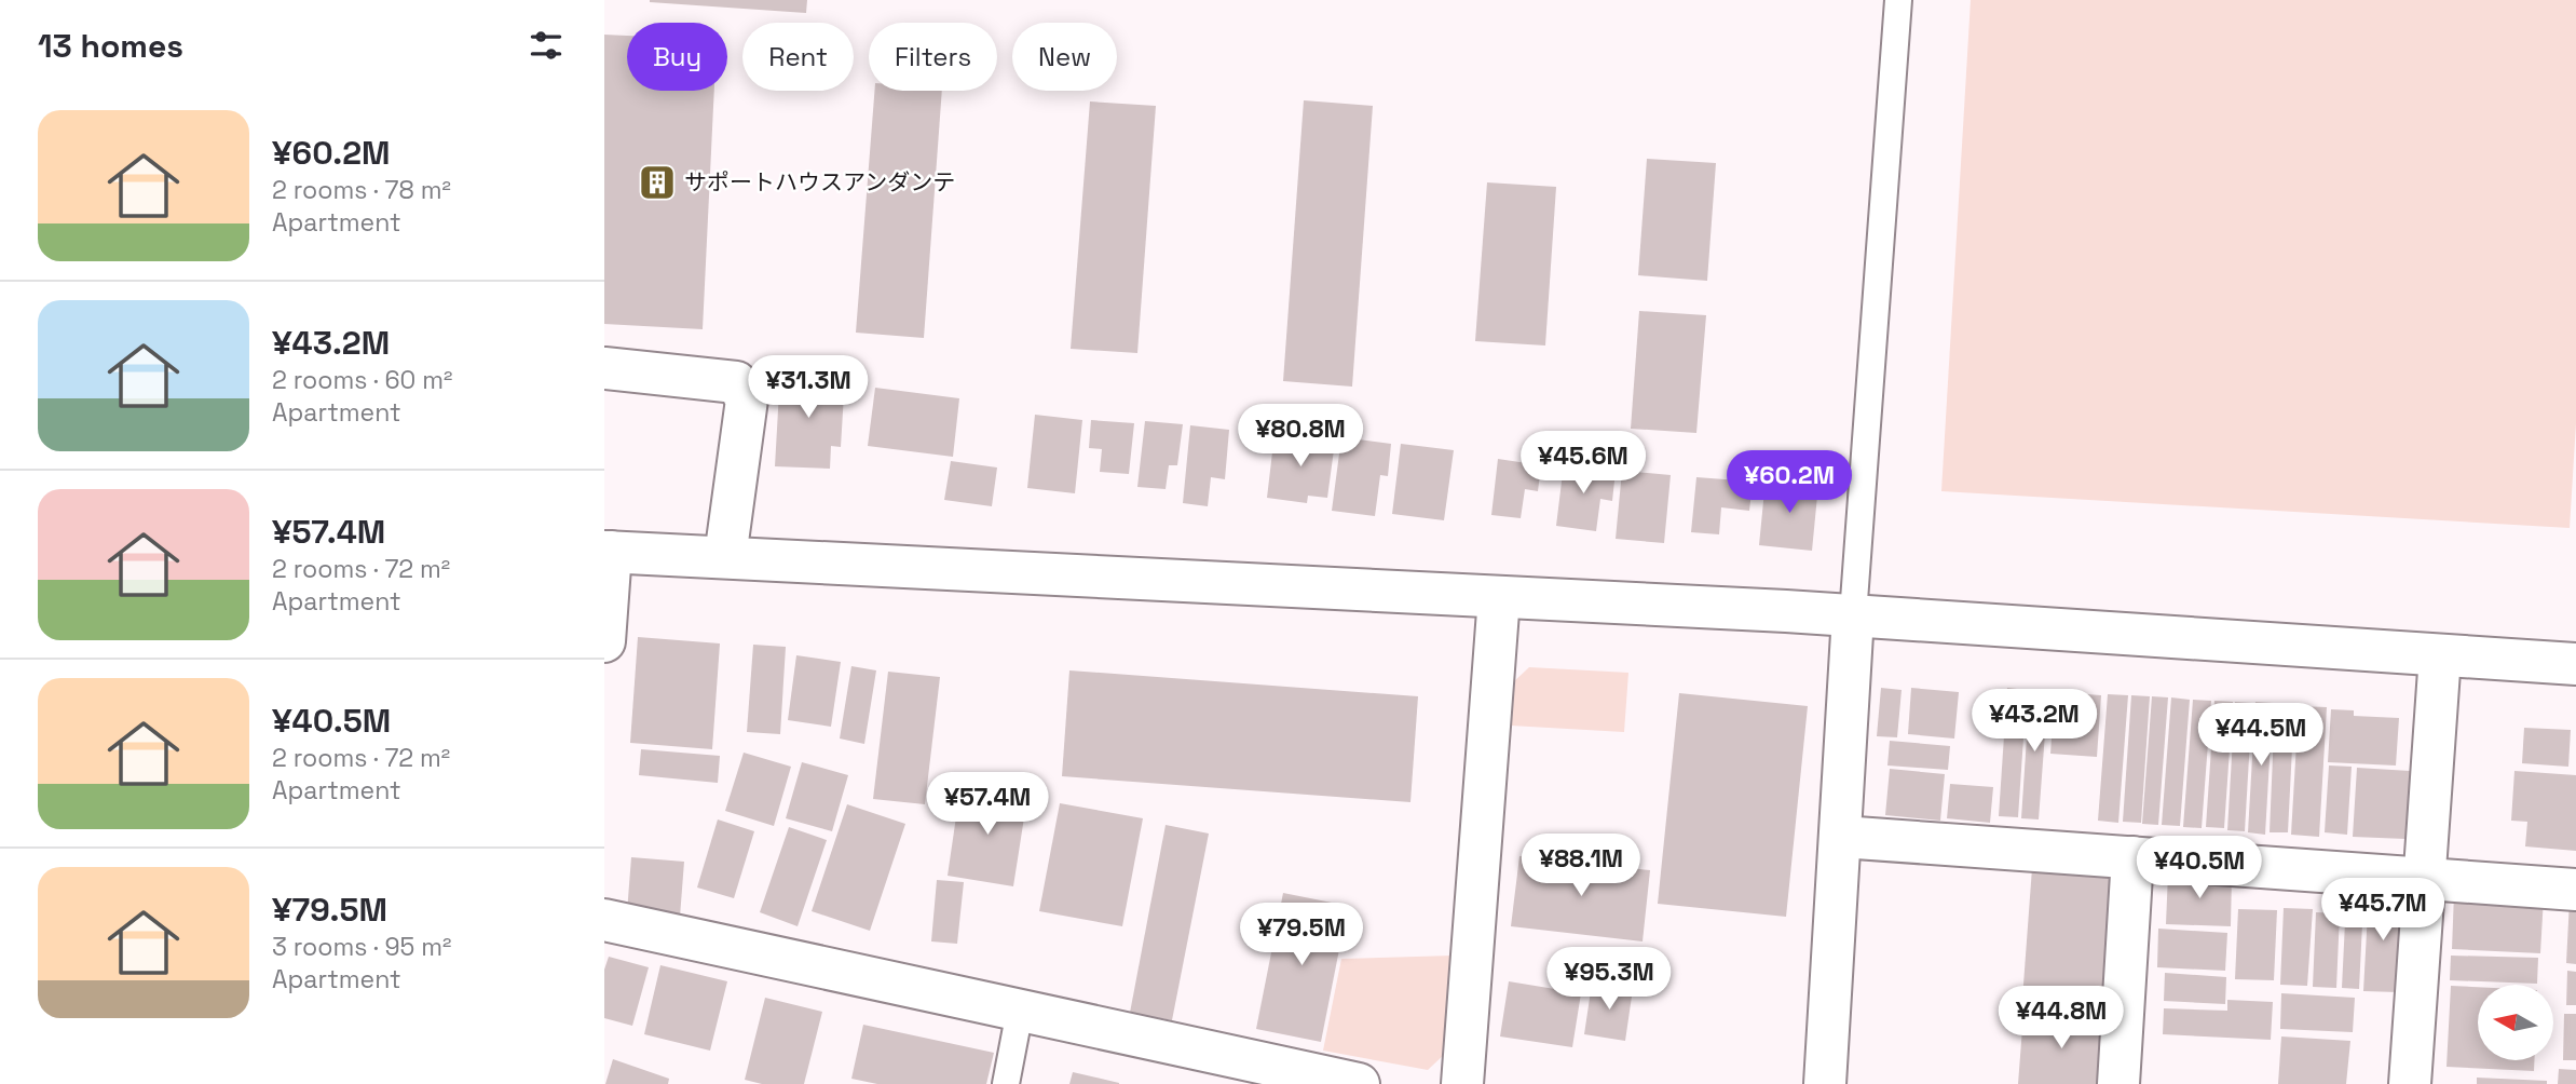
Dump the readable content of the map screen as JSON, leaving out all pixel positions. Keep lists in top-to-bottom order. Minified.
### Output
{"places":{"building":["サポートハウスアンダンテ"]},"north":"left","page":{"heading":"13 homes","chip":["Buy","Rent","Filters","New"],"list":[{"name":"¥60.2M","note":"2 rooms · 78 m² · Apartment"},{"name":"¥43.2M","note":"2 rooms · 60 m² · Apartment"},{"name":"¥57.4M","note":"2 rooms · 72 m² · Apartment"},{"name":"¥40.5M","note":"2 rooms · 72 m² · Apartment"},{"name":"¥79.5M","note":"3 rooms · 95 m² · Apartment"}],"price":["¥31.3M","¥80.8M","¥45.6M","¥60.2M","¥43.2M","¥44.5M","¥57.4M","¥88.1M","¥40.5M","¥45.7M","¥79.5M","¥95.3M","¥44.8M"]}}
